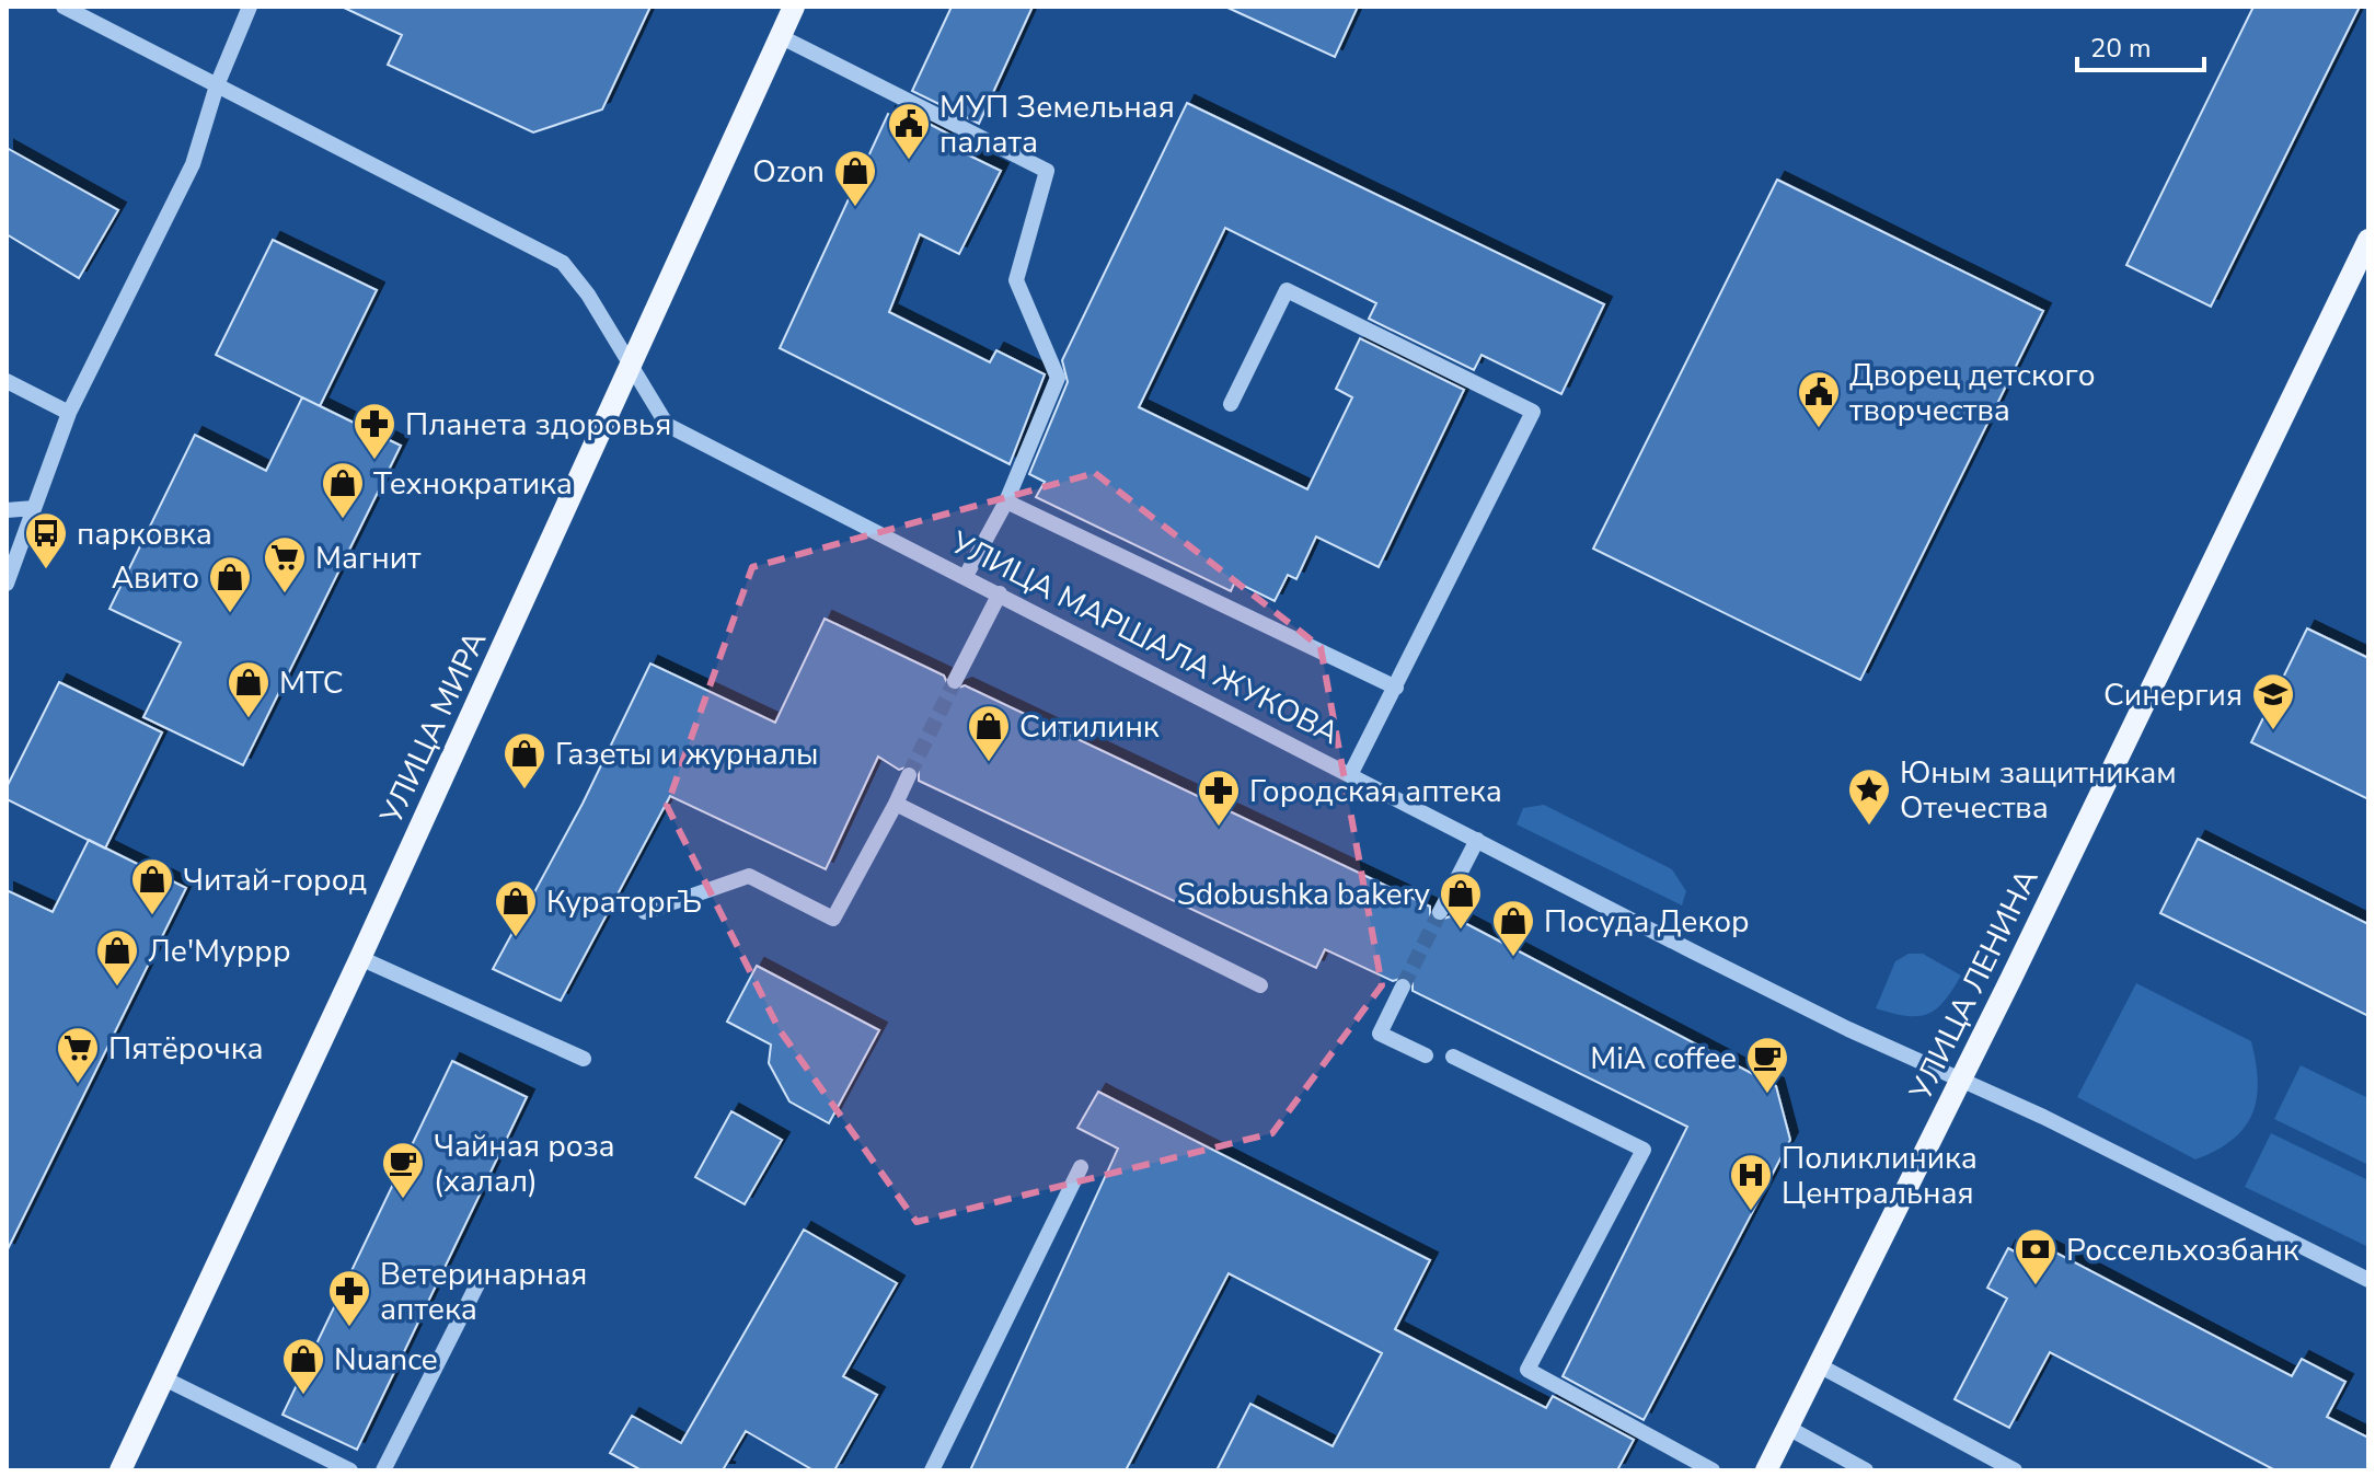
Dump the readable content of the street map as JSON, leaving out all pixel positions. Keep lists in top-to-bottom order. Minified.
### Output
{"streets":{"main road":["УЛИЦА МИРА","УЛИЦА ЛЕНИНА"],"street":["УЛИЦА МАРШАЛА ЖУКОВА"]},"crossings":[["УЛИЦА МАРШАЛА ЖУКОВА","УЛИЦА МИРА"],["УЛИЦА МАРШАЛА ЖУКОВА","УЛИЦА ЛЕНИНА"]],"places":{"public building":["МУП Земельная палата","Дворец детского творчества"],"shop":["Ozon","Технократика","Авито","МТС","Ситилинк","Газеты и журналы","Читай-город","Sdobushka bakery","КураторгЪ","Посуда Декор","Ле'Муррр","Nuance"],"pharmacy":["Планета здоровья","Городская аптека","Ветеринарная аптека"],"bus stop":["парковка"],"supermarket":["Магнит","Пятёрочка"],"school or university":["Синергия"],"place":["Юным защитникам Отечества"],"cafe":["MiA coffee","Чайная роза (халал)"],"hospital":["Поликлиника Центральная"],"bank":["Россельхозбанк"]},"scale_bar":"20 m"}
